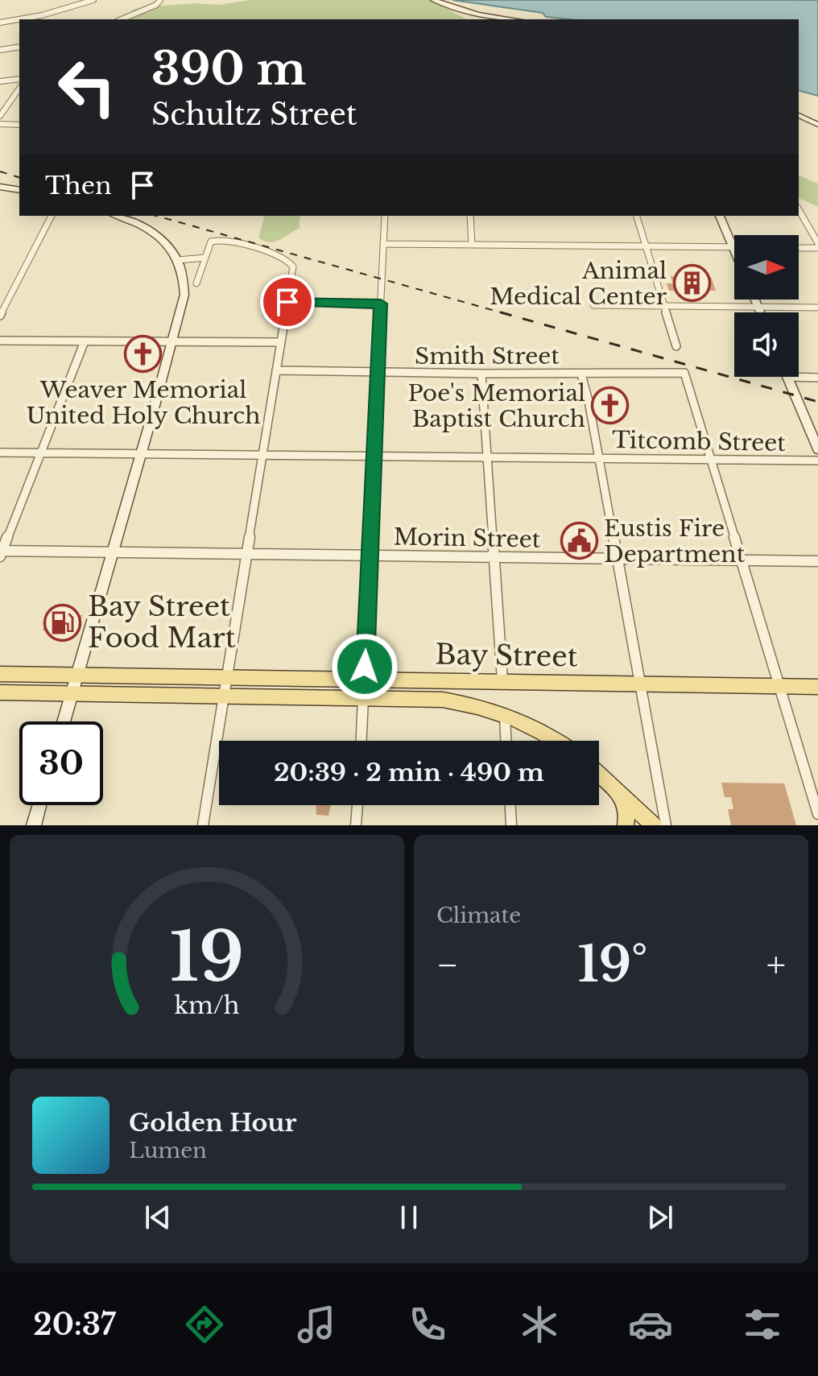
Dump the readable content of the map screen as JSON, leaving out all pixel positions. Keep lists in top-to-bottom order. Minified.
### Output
{"streets":{"main road":["Bay Street"],"street":["Smith Street","Titcomb Street","Morin Street"]},"crossings":[["Smith Street","Titcomb Street"]],"places":{"building":["Animal Medical Center"],"church":["Weaver Memorial United Holy Church","Poe's Memorial Baptist Church"],"public building":["Eustis Fire Department"],"fuel station":["Bay Street Food Mart"]},"north":"right","page":{"turn":["390 m","Schultz Street"],"then":"Then","limit":"30","trip":"20:39 · 2 min · 490 m","tile":"Climate","heat":["−","19°","+"],"song":["Golden Hour","Lumen"],"tabs":"20:37","gauge":["19","km/h"]}}
